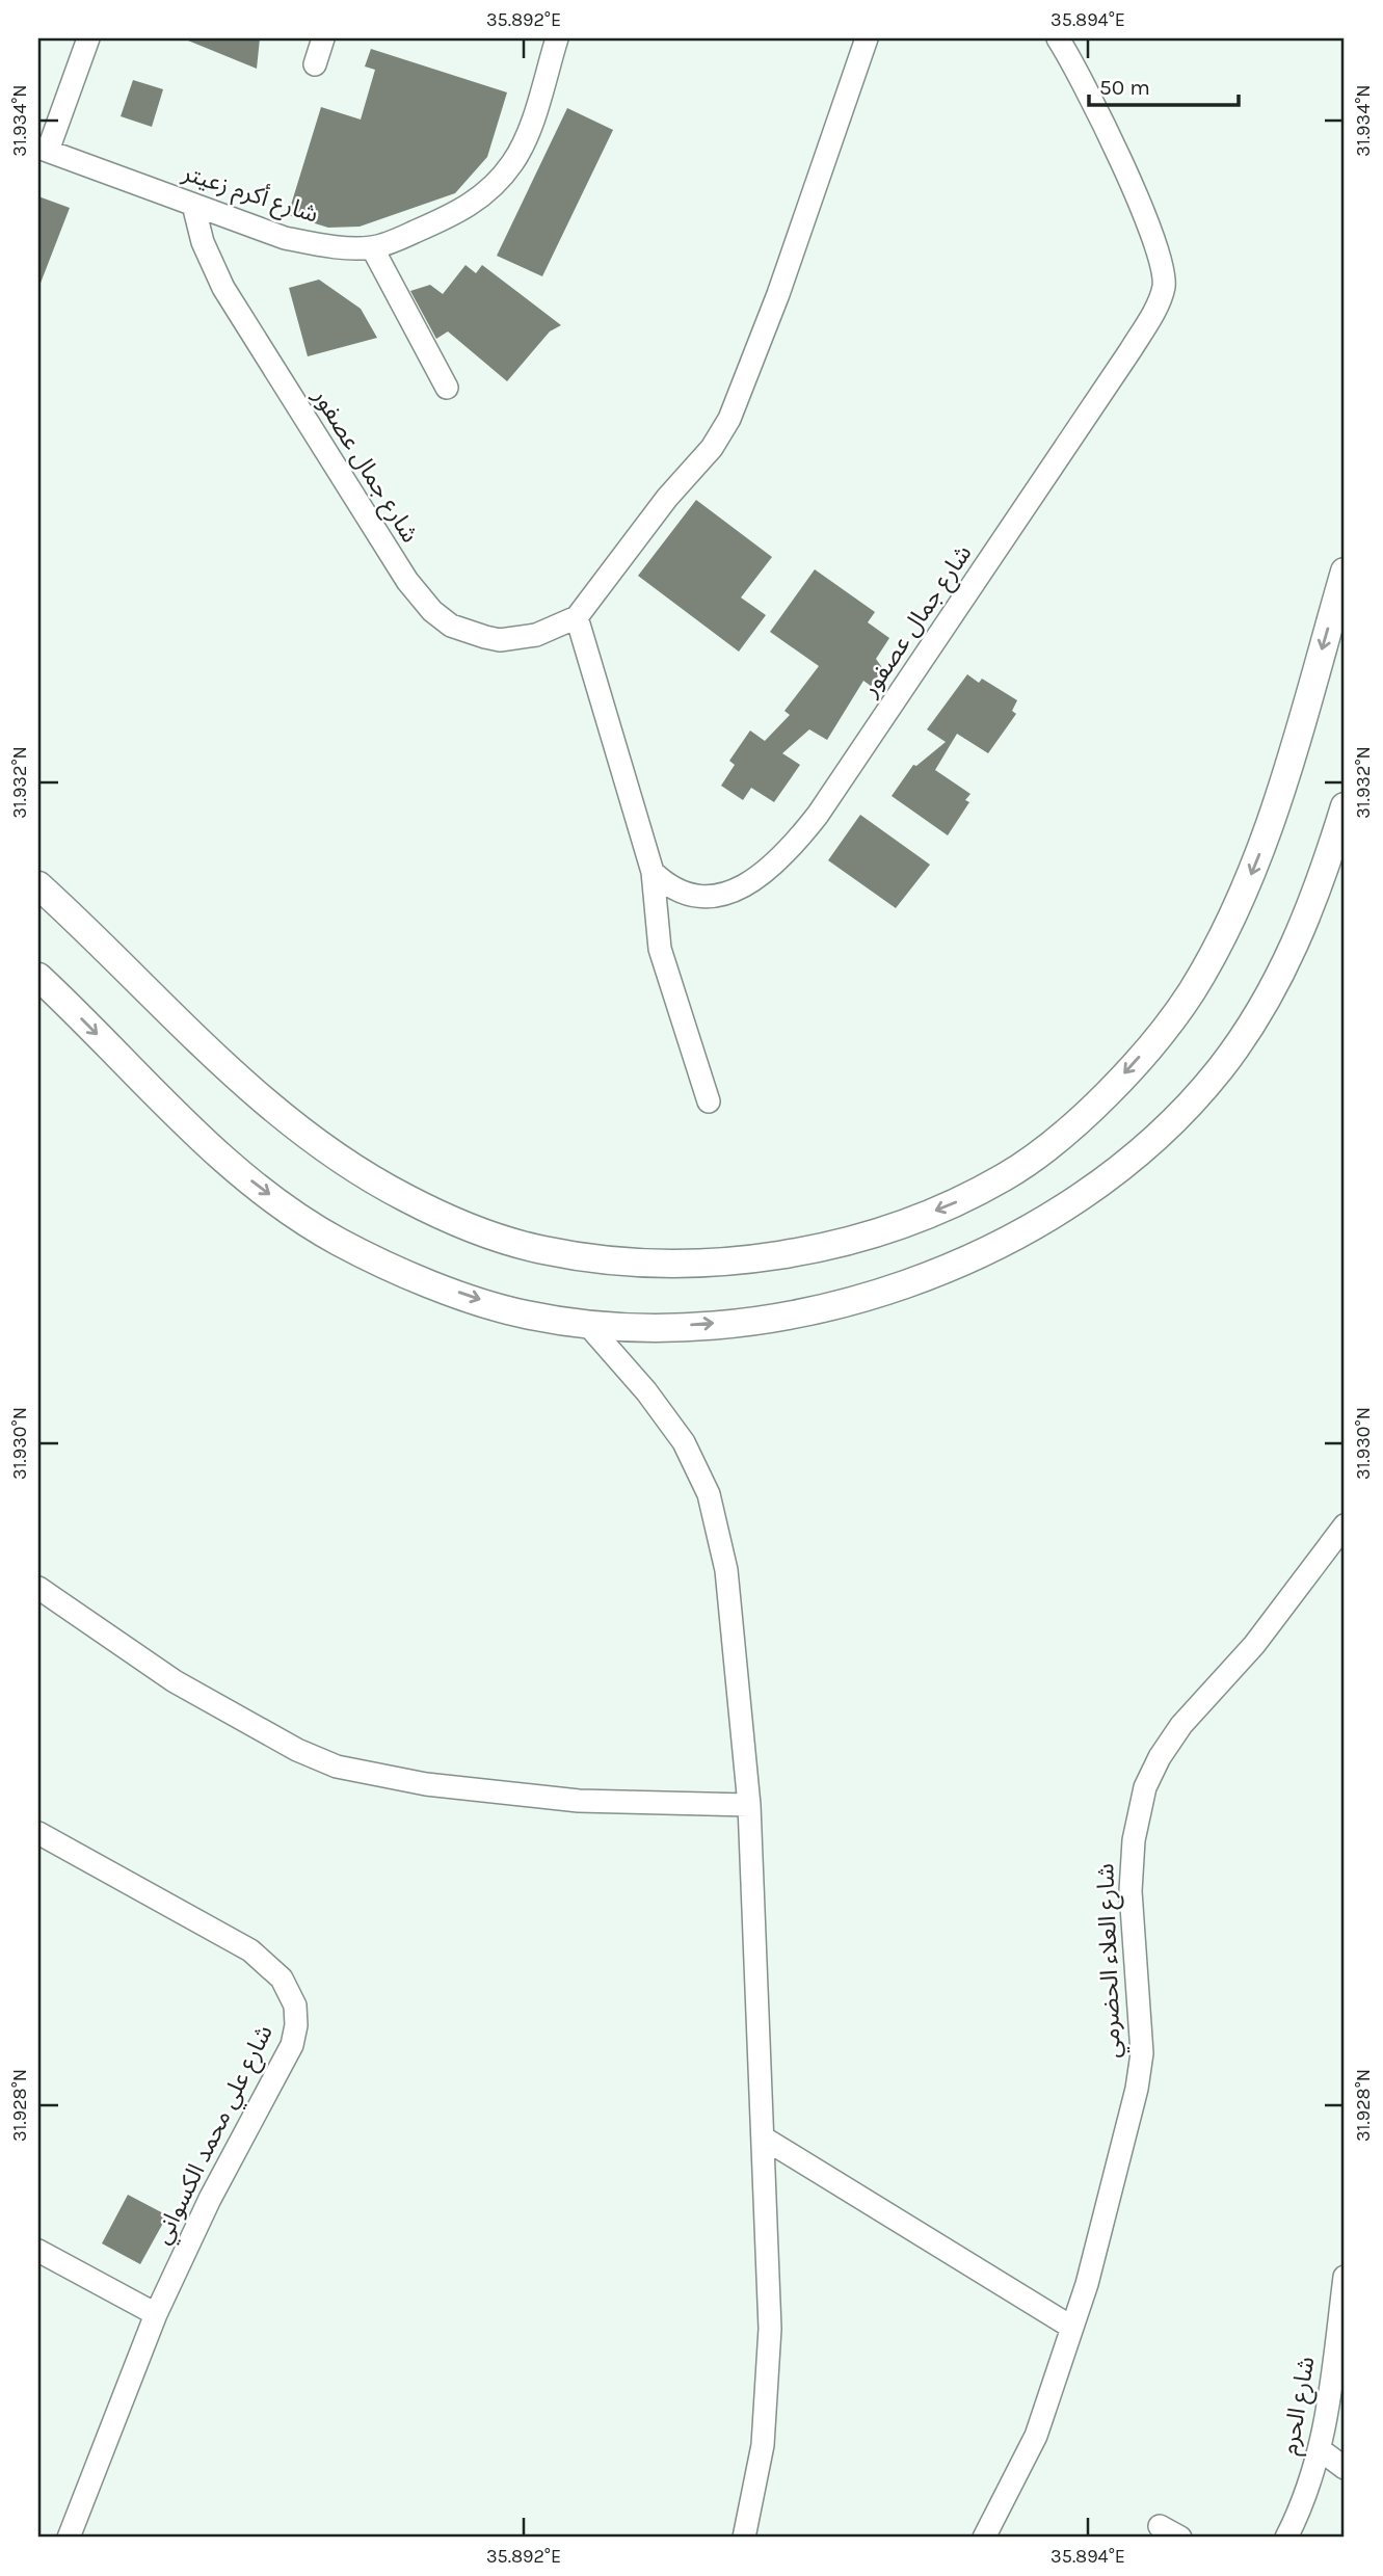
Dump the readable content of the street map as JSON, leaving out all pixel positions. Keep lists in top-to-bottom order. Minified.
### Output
{"streets":{"street":["شارع أكرم زعيتر","شارع جمال عصفور","شارع العلاء الحضرمي","شارع علي محمد الكسواني","شارع الحرم"]},"crossings":[["شارع أكرم زعيتر","شارع جمال عصفور"]],"scale_bar":"50 m","coordinates":["35.892°E","35.894°E","31.934°N","31.932°N","31.930°N","31.928°N"]}
